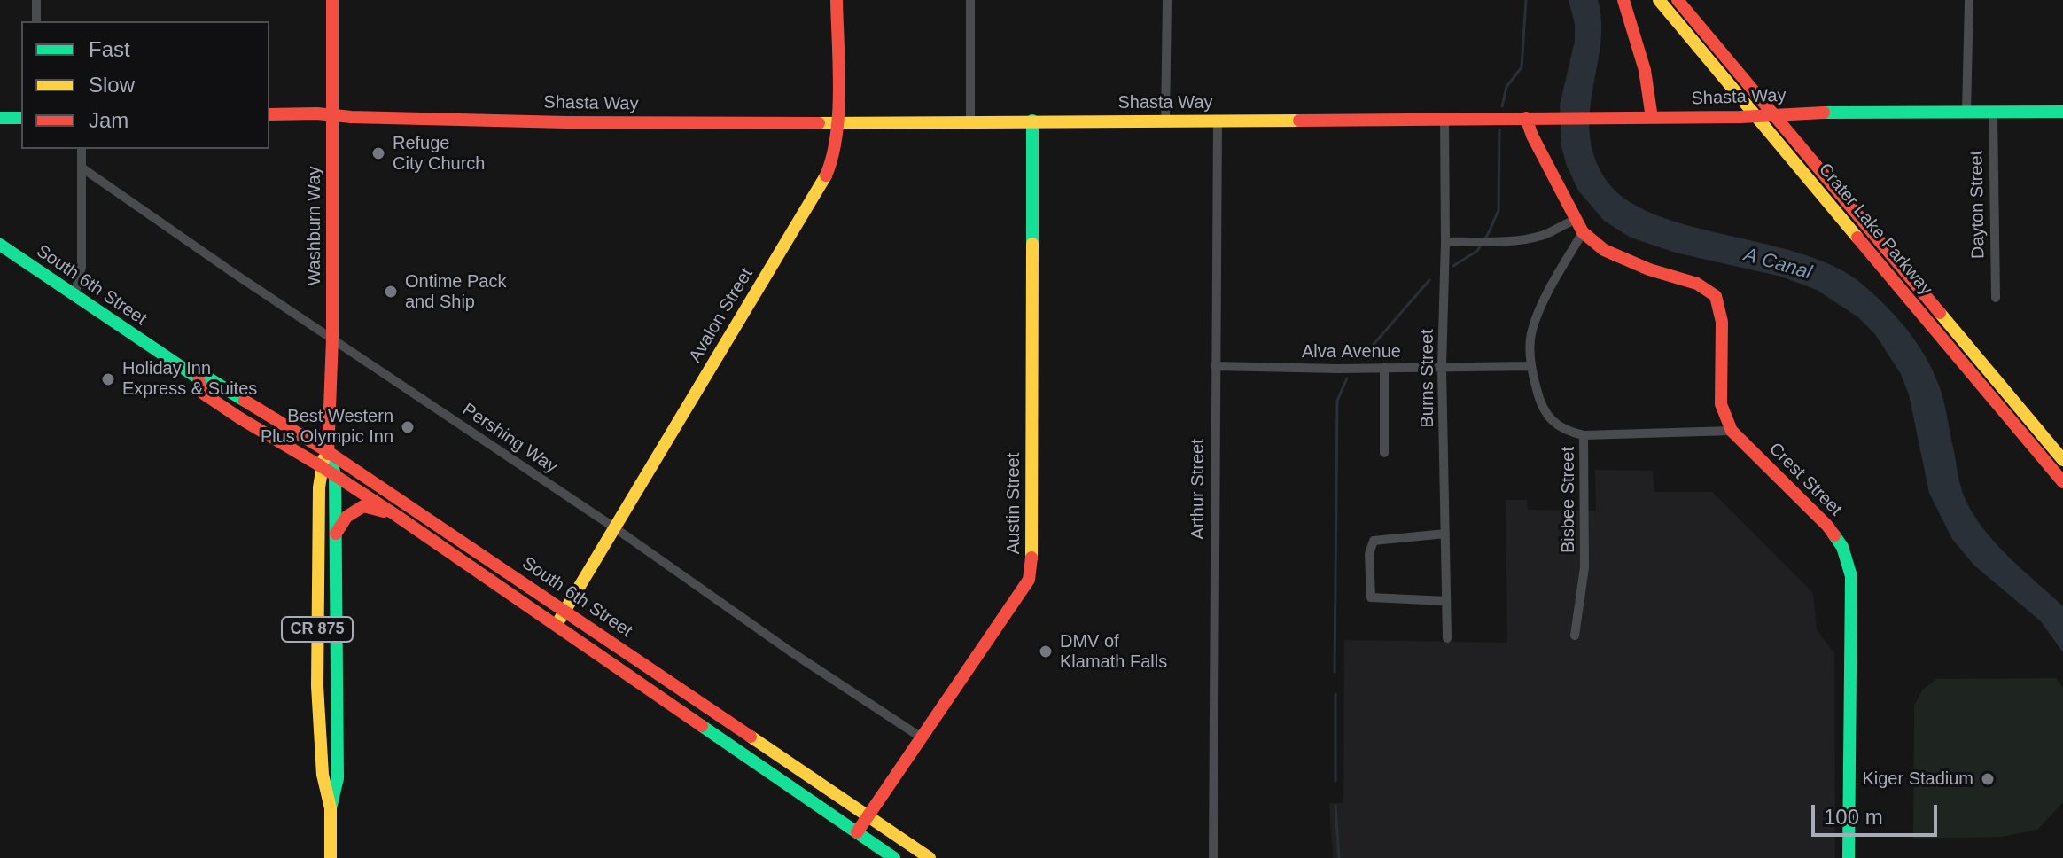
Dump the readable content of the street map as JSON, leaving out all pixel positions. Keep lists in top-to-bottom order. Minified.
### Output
{"streets":{"main road":["Shasta Way","Washburn Way","Crater Lake Parkway","South 6th Street","Avalon Street","Crest Street","Austin Street","CR 875"],"street":["Dayton Street","Alva Avenue","Burns Street","Pershing Way","Arthur Street","Bisbee Street"]},"crossings":[["Shasta Way","Dayton Street"],["Shasta Way","Washburn Way"],["Shasta Way","Crater Lake Parkway"],["Shasta Way","Avalon Street"],["Shasta Way","Burns Street"],["Shasta Way","Crest Street"],["Shasta Way","Arthur Street"],["Shasta Way","Austin Street"],["Washburn Way","South 6th Street"],["Washburn Way","Pershing Way"],["South 6th Street","Avalon Street"],["South 6th Street","Austin Street"],["Avalon Street","Pershing Way"],["Alva Avenue","Burns Street"],["Alva Avenue","Arthur Street"],["Alva Avenue","Bisbee Street"],["Pershing Way","Austin Street"],["Crest Street","Bisbee Street"]],"water":["A Canal"],"places":["Refuge City Church","Ontime Pack and Ship","Holiday Inn Express & Suites","Best Western Plus Olympic Inn","DMV of Klamath Falls","Kiger Stadium"],"legend":["Fast","Slow","Jam"],"scale_bar":"100 m"}
